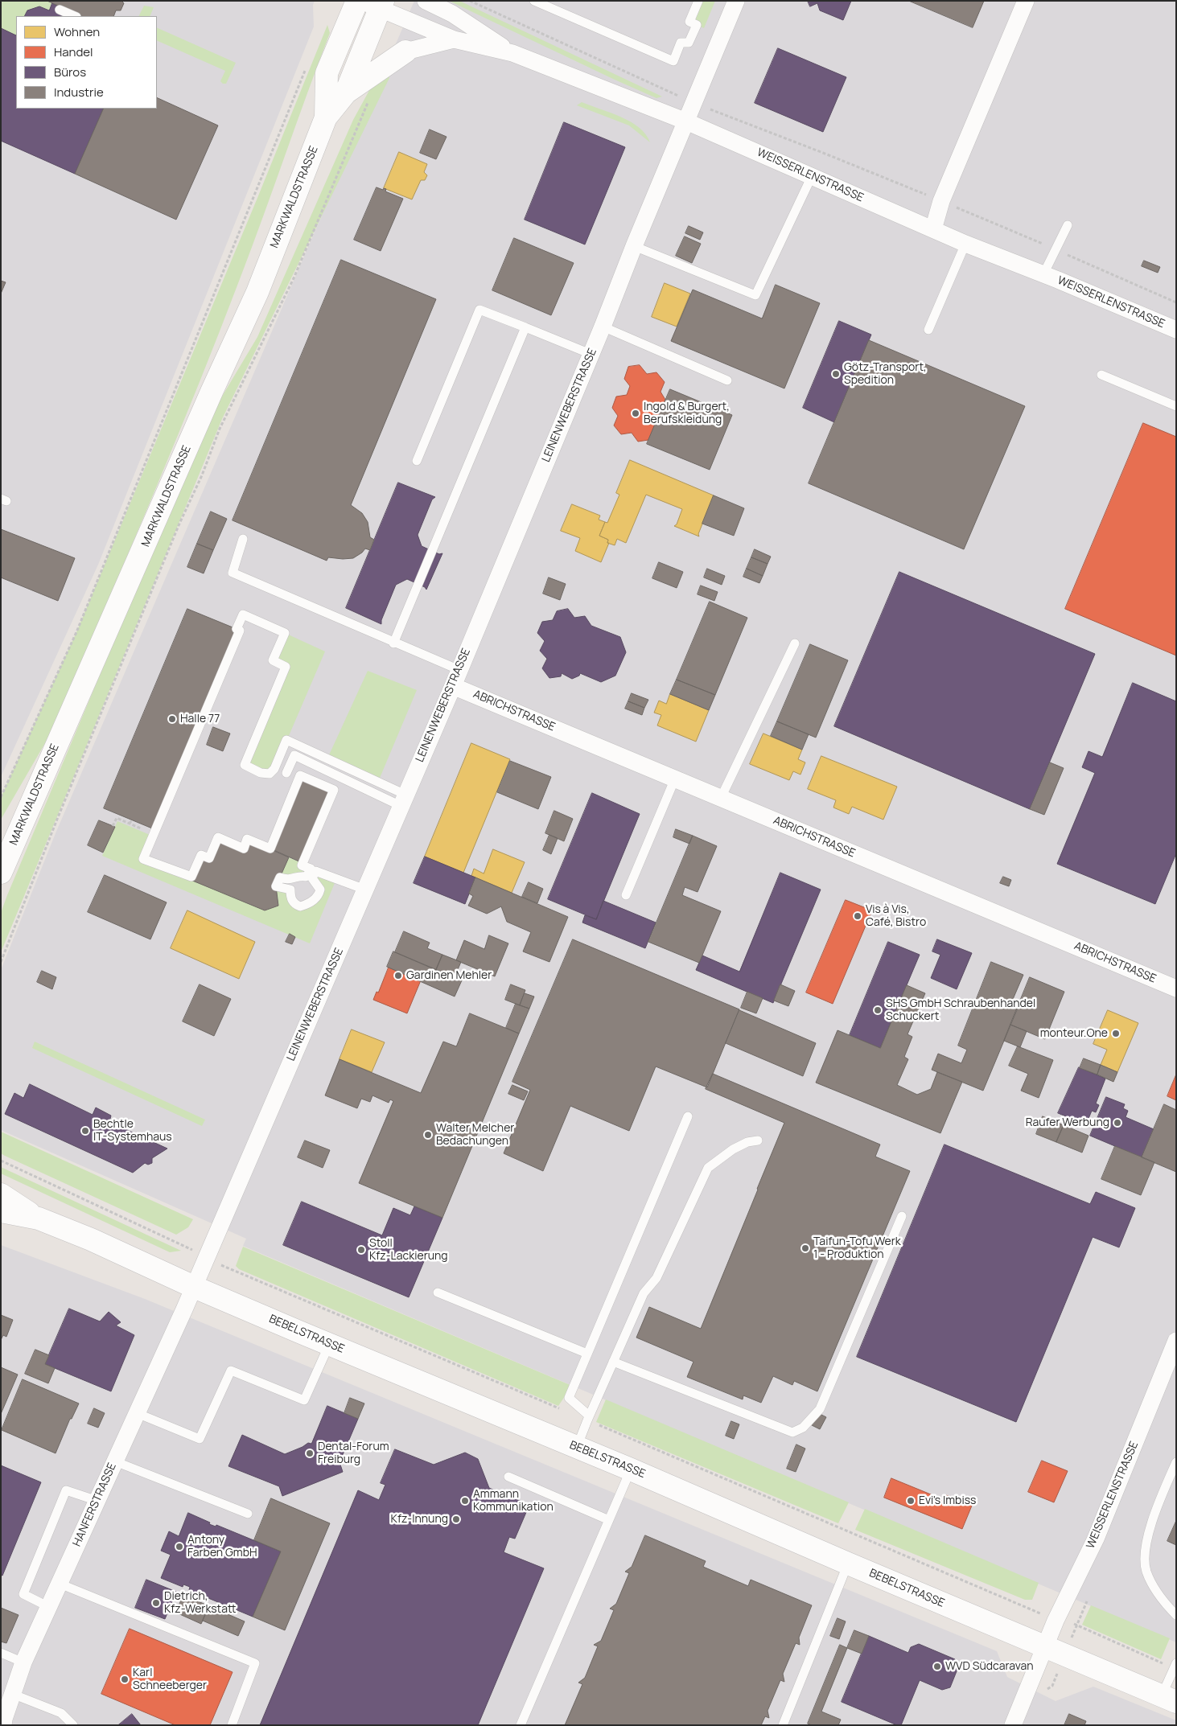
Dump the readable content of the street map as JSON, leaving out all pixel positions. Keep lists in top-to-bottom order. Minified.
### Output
{"streets":{"street":["WEISSERLENSTRASSE","MARKWALDSTRASSE","LEINENWEBERSTRASSE","ABRICHSTRASSE","BEBELSTRASSE","HANFERSTRASSE"]},"crossings":[["WEISSERLENSTRASSE","MARKWALDSTRASSE"],["WEISSERLENSTRASSE","LEINENWEBERSTRASSE"],["WEISSERLENSTRASSE","BEBELSTRASSE"],["LEINENWEBERSTRASSE","ABRICHSTRASSE"],["LEINENWEBERSTRASSE","BEBELSTRASSE"],["LEINENWEBERSTRASSE","HANFERSTRASSE"],["BEBELSTRASSE","HANFERSTRASSE"]],"places":["Götz-Transport, Spedition","Ingold & Burgert, Berufskleidung","Halle 77","Vis à Vis, Café, Bistro","Gardinen Mehler","SHS GmbH Schraubenhandel Schuckert","monteur.One","Raufer Werbung","Bechtle IT-Systemhaus","Walter Melcher Bedachungen","Taifun-Tofu Werk 1 - Produktion","Stoll Kfz-Lackierung","Dental-Forum Freiburg","Ammann Kommunikation","Evi's Imbiss","Kfz-Innung","Antony Farben GmbH","Dietrich, Kfz-Werkstatt","WVD Südcaravan","Karl Schneeberger"],"legend":["Wohnen","Handel","Büros","Industrie"]}
